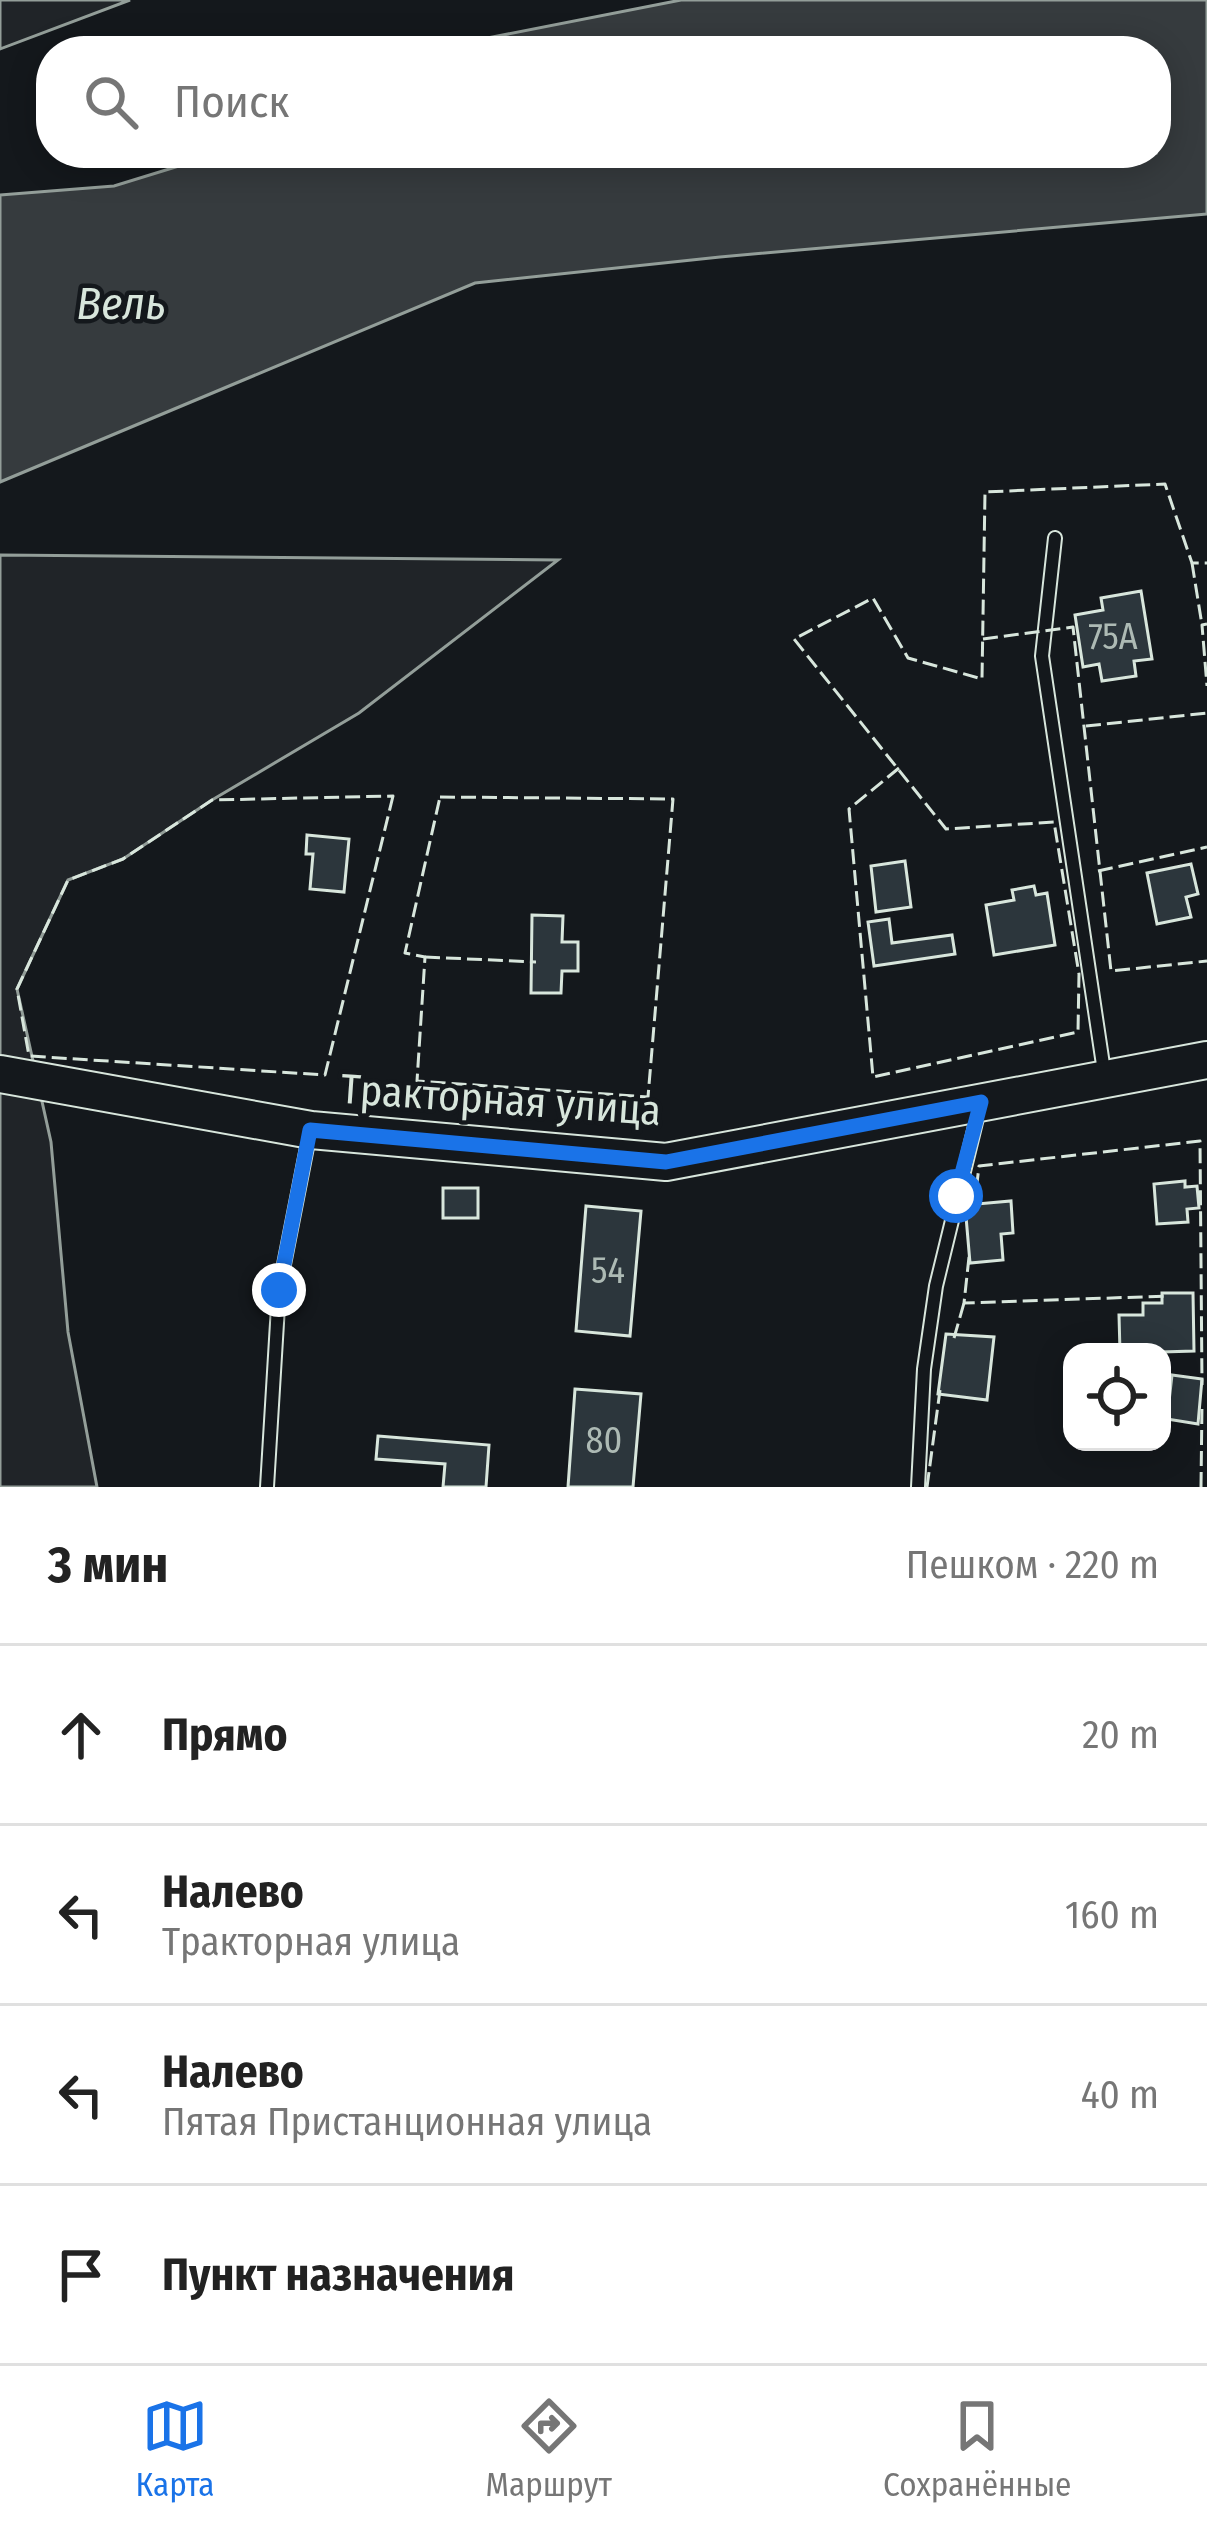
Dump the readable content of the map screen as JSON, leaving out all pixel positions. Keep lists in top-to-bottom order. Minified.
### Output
{"streets":{"street":["Тракторная улица"]},"water":["Вель"],"house_numbers":["75А","54","80"],"page":{"search":"Поиск","heading":["3 мин","Пешком · 220 m"],"list":[["Прямо","20 m"],["Налево","Тракторная улица","160 m"],["Налево","Пятая Пристанционная улица","40 m"],"Пункт назначения"],"nav":["Карта","Маршрут","Сохранённые"]}}
